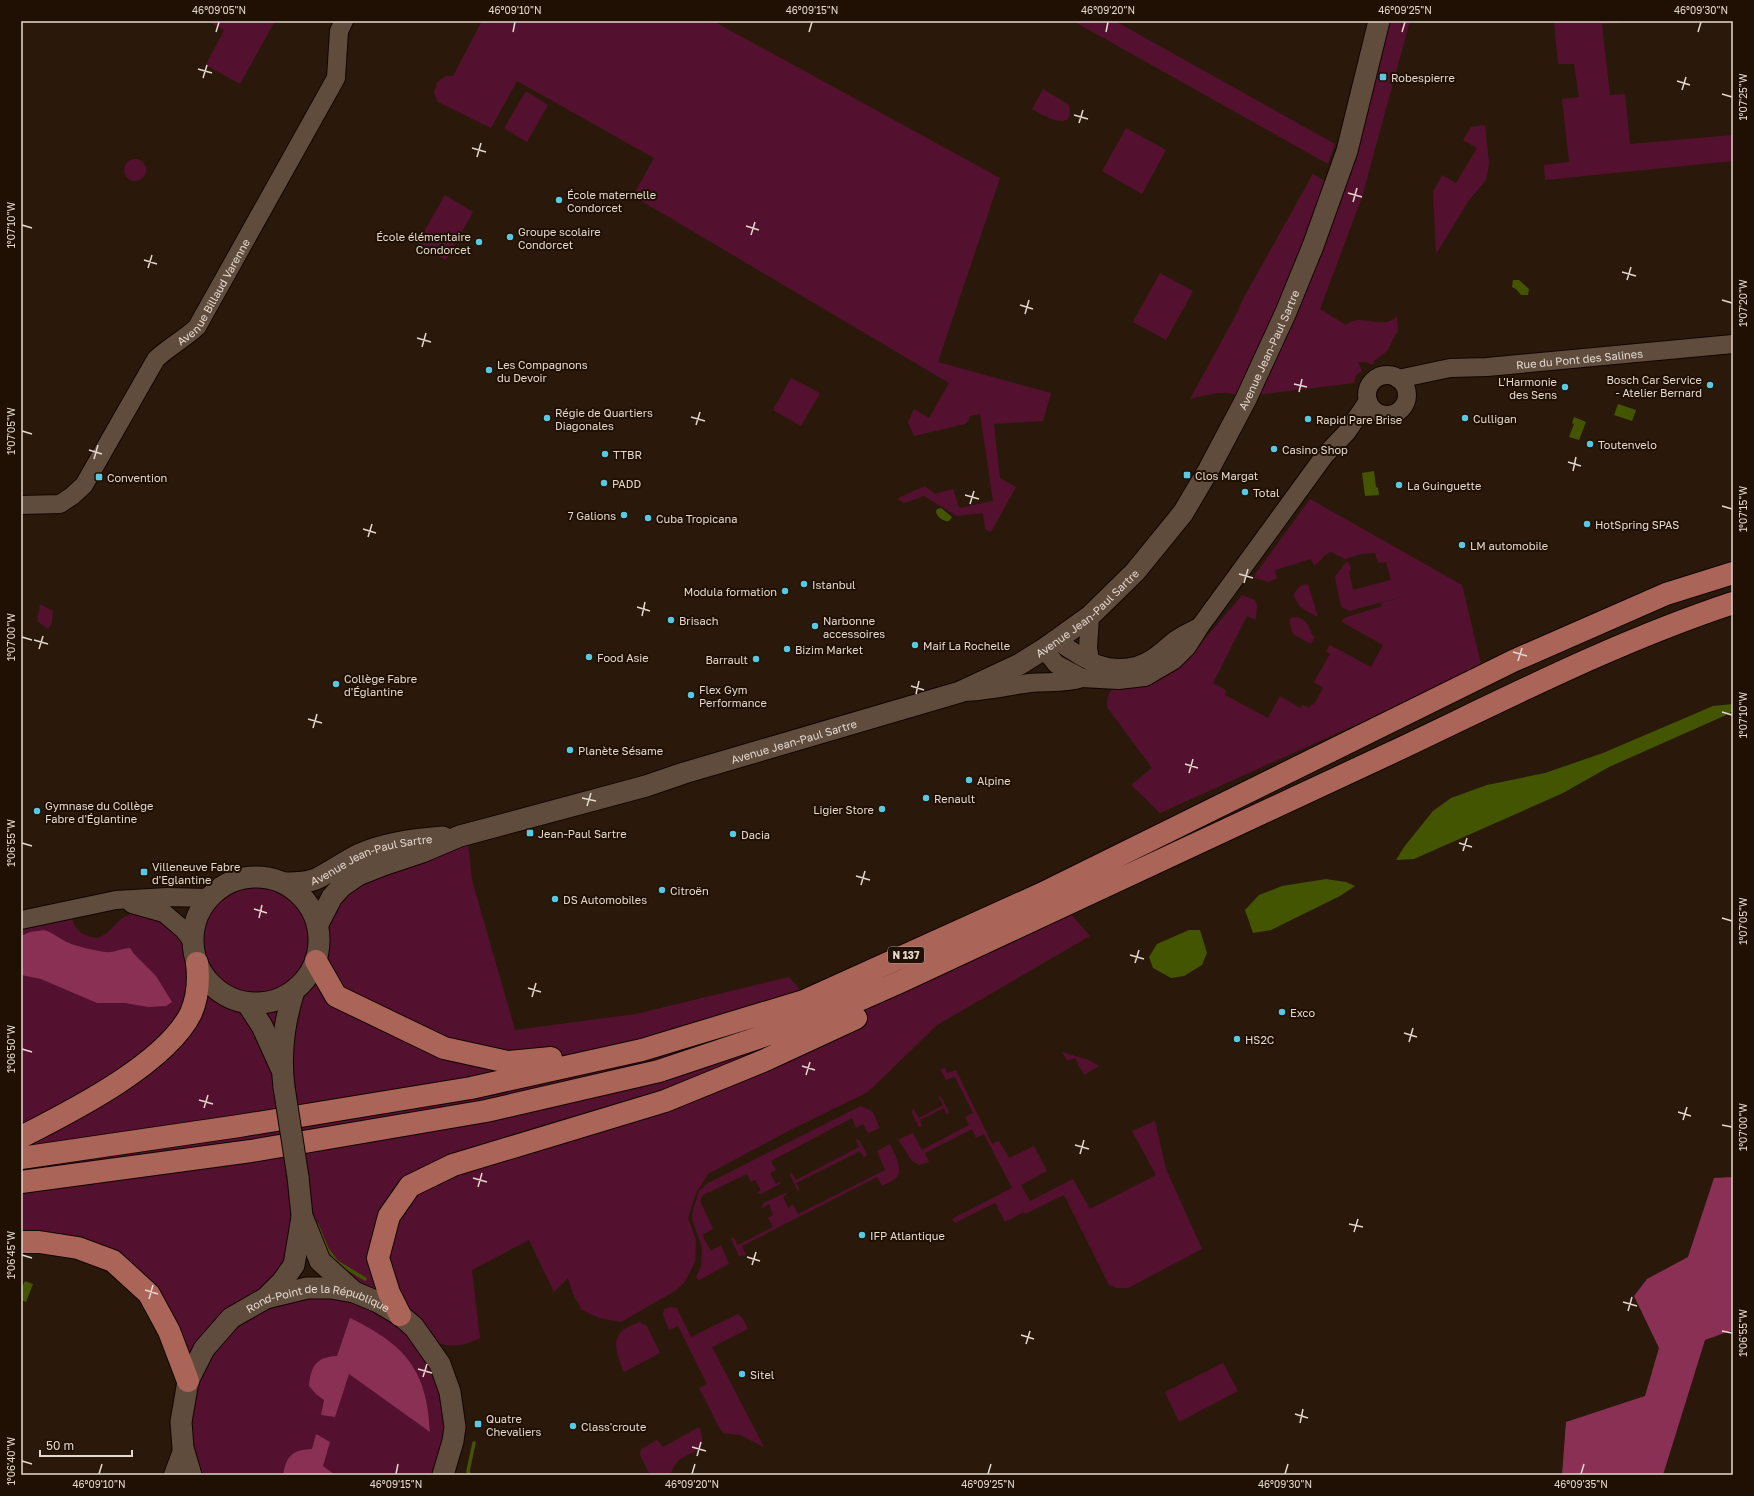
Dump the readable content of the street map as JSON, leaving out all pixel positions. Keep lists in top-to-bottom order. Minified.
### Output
{"streets":{"highway":["N 137"],"main road":["Avenue Jean-Paul Sartre","Rond-Point de la République"],"street":["Avenue Billaud Varenne","Rue du Pont des Salines"]},"places":{"transit":["Robespierre","Clos Margat","Convention","Jean-Paul Sartre","Villeneuve Fabre d'Eglantine","Quatre Chevaliers"],"other":["École maternelle Condorcet","Groupe scolaire Condorcet","École élémentaire Condorcet","Les Compagnons du Devoir","Bosch Car Service - Atelier Bernard","L'Harmonie des Sens","Régie de Quartiers Diagonales","Culligan","Rapid Pare Brise","Toutenvelo","Casino Shop","TTBR","PADD","La Guinguette","Total","7 Galions","Cuba Tropicana","HotSpring SPAS","LM automobile","Istanbul","Modula formation","Brisach","Narbonne accessoires","Maif La Rochelle","Bizim Market","Food Asie","Barrault","Collège Fabre d'Églantine","Flex Gym Performance","Planète Sésame","Alpine","Renault","Ligier Store","Gymnase du Collège Fabre d'Églantine","Dacia","Citroën","DS Automobiles","Exco","HS2C","IFP Atlantique","Sitel","Class'croute"]},"scale_bar":"50 m","coordinates":["46°09'05\"N","46°09'10\"N","46°09'15\"N","46°09'20\"N","46°09'25\"N","46°09'30\"N","1°07'25\"W","1°07'10\"W","1°07'20\"W","1°07'05\"W","1°07'15\"W","1°07'00\"W","1°06'55\"W","1°06'50\"W","1°06'45\"W","1°06'40\"W","46°09'35\"N"]}
